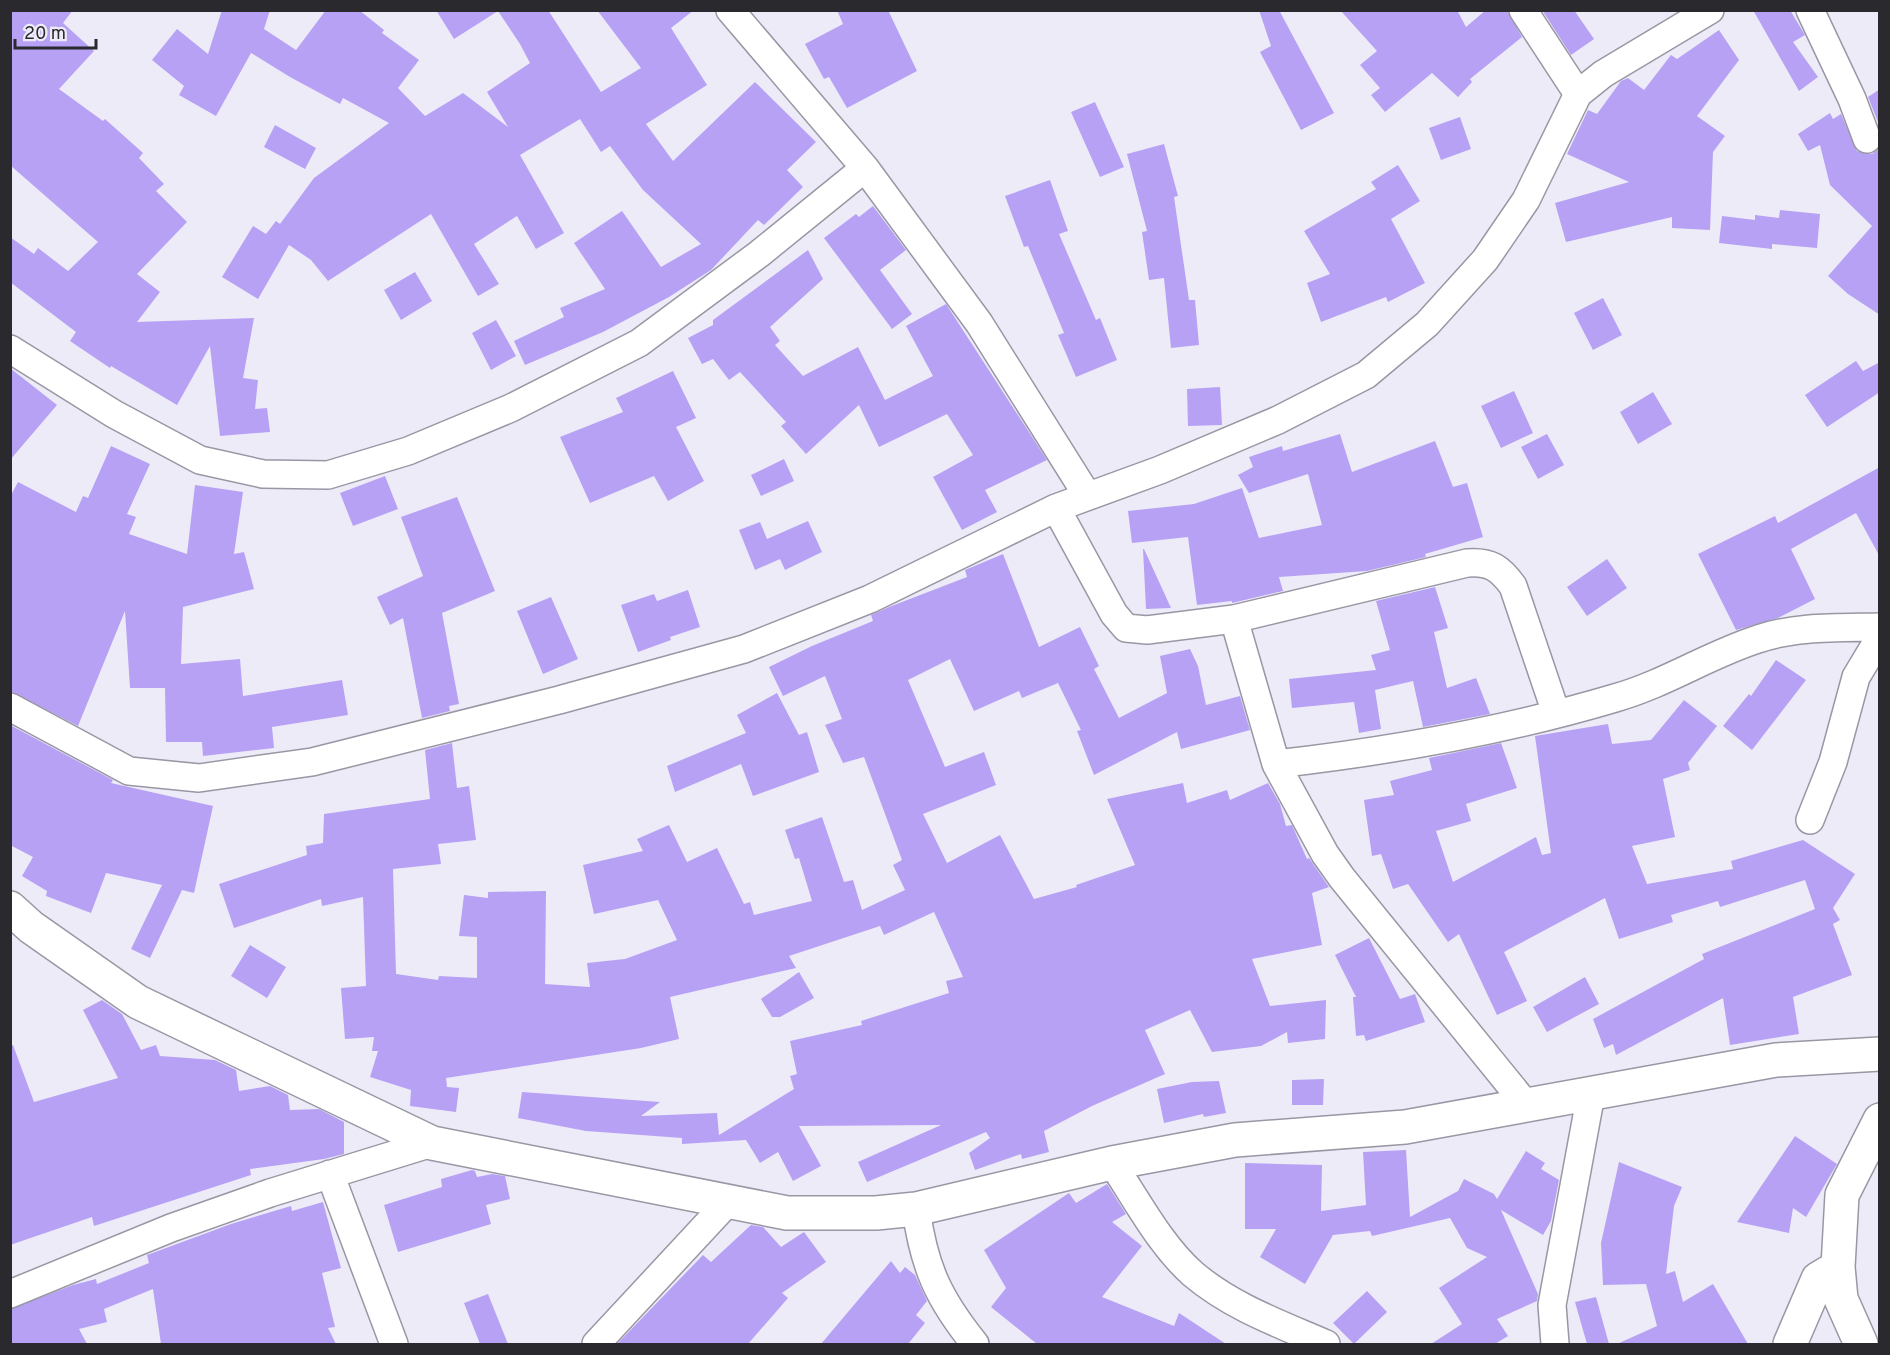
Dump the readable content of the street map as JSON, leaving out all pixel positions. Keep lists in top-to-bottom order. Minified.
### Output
{"scale_bar":"20 m"}
